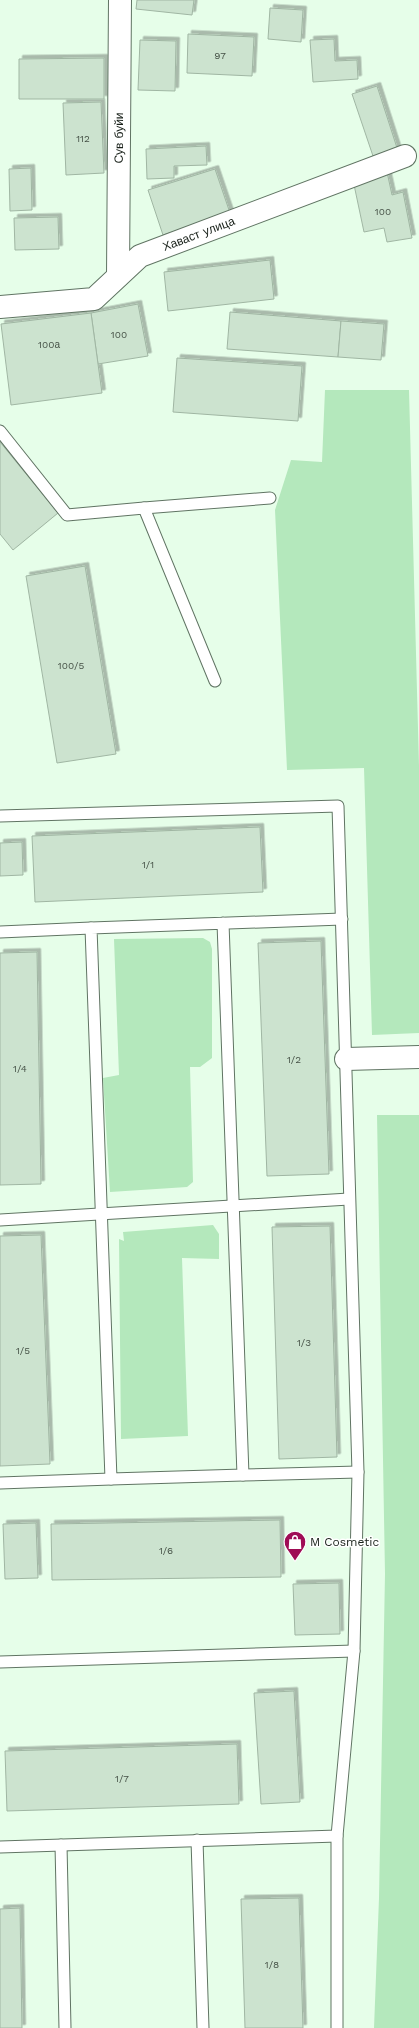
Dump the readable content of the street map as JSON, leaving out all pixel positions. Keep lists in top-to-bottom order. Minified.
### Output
{"streets":{"street":["Сув буйи","Хаваст улица"]},"crossings":[["Сув буйи","Хаваст улица"]],"places":{"shop":["M Cosmetic"]},"house_numbers":["97","112","100","100","100а","100/5","1/1","1/2","1/4","1/3","1/5","1/6","1/7","1/8"]}
